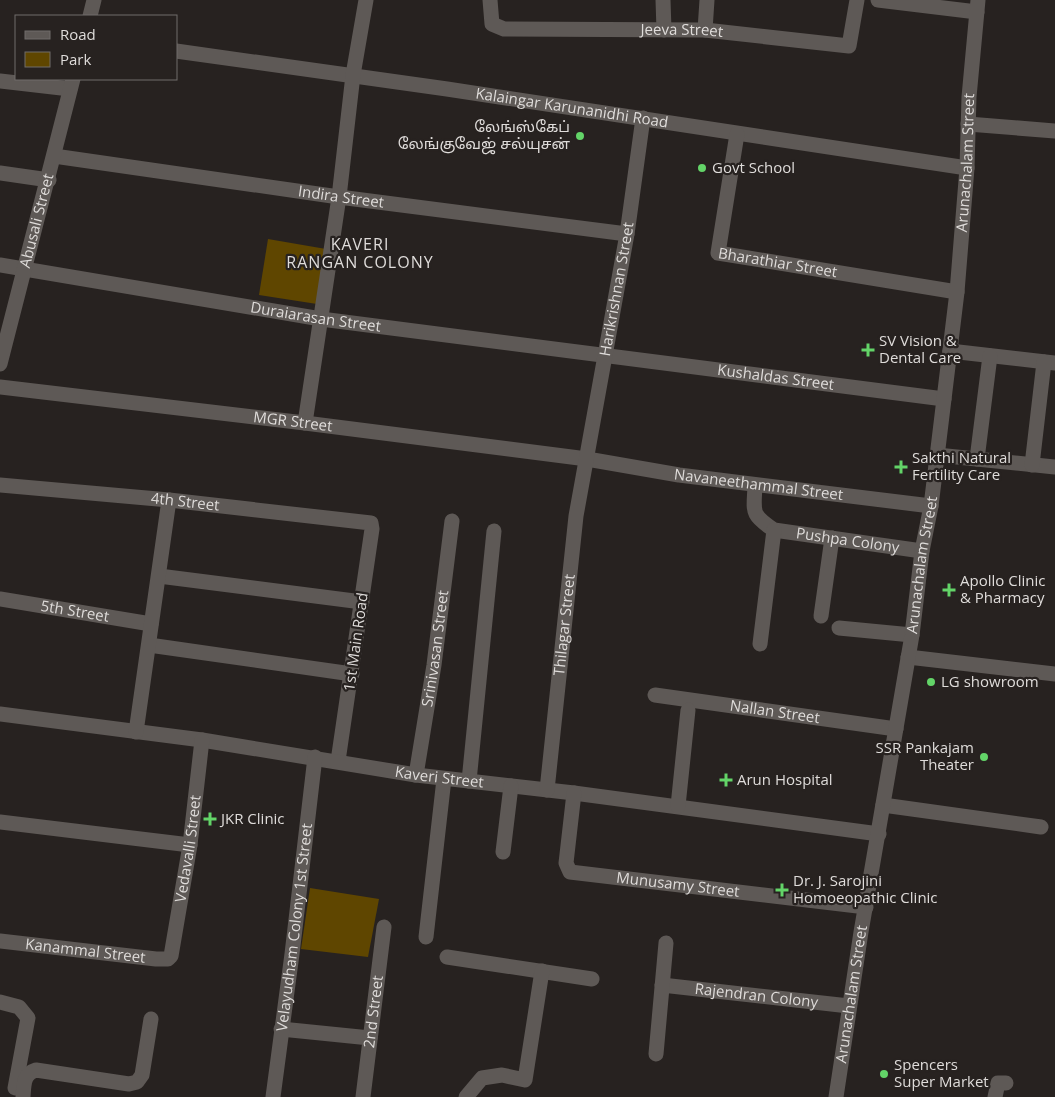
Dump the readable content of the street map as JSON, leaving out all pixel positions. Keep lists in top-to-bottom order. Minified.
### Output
{"streets":{"street":["Jeeva Street","Kalaingar Karunanidhi Road","Arunachalam Street","Indira Street","Abusali Street","Bharathiar Street","Harikrishnan Street","Duraiarasan Street","Kushaldas Street","MGR Street","Navaneethammal Street","4th Street","Pushpa Colony","5th Street","Thilagar Street","1st Main Road","Srinivasan Street","Nallan Street","Kaveri Street","Vedavalli Street","Munusamy Street","Velayudham Colony 1st Street","Kanammal Street","Rajendran Colony","2nd Street"]},"crossings":[["Kalaingar Karunanidhi Road","Arunachalam Street"],["Kalaingar Karunanidhi Road","Bharathiar Street"],["Kalaingar Karunanidhi Road","Harikrishnan Street"],["Arunachalam Street","Bharathiar Street"],["Arunachalam Street","Kushaldas Street"],["Arunachalam Street","Navaneethammal Street"],["Arunachalam Street","Pushpa Colony"],["Arunachalam Street","Nallan Street"],["Arunachalam Street","Kaveri Street"],["Arunachalam Street","Munusamy Street"],["Arunachalam Street","Rajendran Colony"],["Indira Street","Abusali Street"],["Indira Street","Harikrishnan Street"],["Abusali Street","Duraiarasan Street"],["Harikrishnan Street","Duraiarasan Street"],["Harikrishnan Street","Kushaldas Street"],["Harikrishnan Street","MGR Street"],["Harikrishnan Street","Navaneethammal Street"],["Harikrishnan Street","Thilagar Street"],["Duraiarasan Street","Kushaldas Street"],["MGR Street","Navaneethammal Street"],["MGR Street","Thilagar Street"],["Navaneethammal Street","Thilagar Street"],["4th Street","1st Main Road"],["Thilagar Street","Kaveri Street"],["1st Main Road","Kaveri Street"],["Srinivasan Street","Kaveri Street"],["Kaveri Street","Vedavalli Street"],["Kaveri Street","Munusamy Street"],["Kaveri Street","Velayudham Colony 1st Street"],["Vedavalli Street","Kanammal Street"]],"districts":["KAVERI RANGAN COLONY"],"places":{"other":["லேங்ஸ்கேப் லேங்குவேஜ் சல்யுசன்","Govt School","LG showroom","SSR Pankajam Theater","Spencers Super Market"],"health":["SV Vision & Dental Care","Sakthi Natural Fertility Care","Apollo Clinic & Pharmacy","Arun Hospital","JKR Clinic","Dr. J. Sarojini Homoeopathic Clinic"]},"legend":["Road","Park"]}
